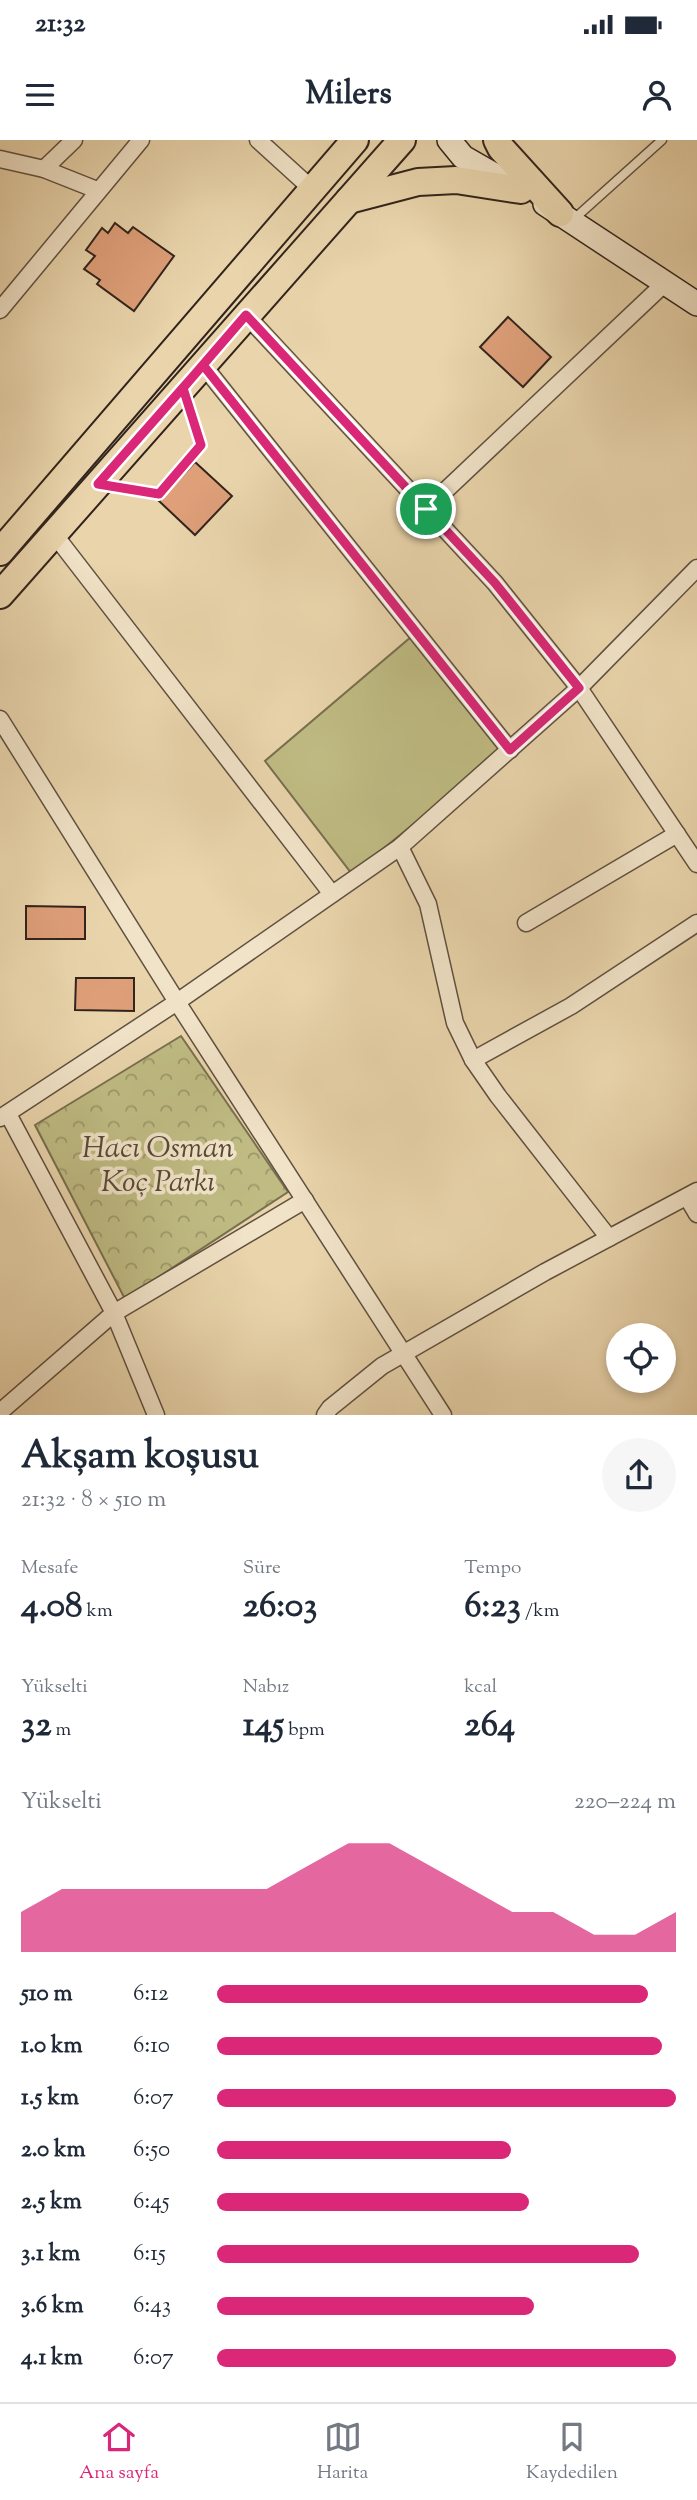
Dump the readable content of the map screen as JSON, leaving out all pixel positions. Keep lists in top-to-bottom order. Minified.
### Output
{"parks":["Hacı Osman Koç Parkı"],"page":{"status":"21:32","header":"Milers","heading":["Akşam koşusu","21:32 · 8 × 510 m"],"stats":[["Mesafe","4.08 km"],["Süre","26:03"],["Tempo","6:23 /km"],["Yükselti","32 m"],["Nabız","145 bpm"],["kcal","264"]],"chart":["Yükselti","220–224 m"],"list":[{"name":"510 m","note":"6:12"},{"name":"1.0 km","note":"6:10"},{"name":"1.5 km","note":"6:07"},{"name":"2.0 km","note":"6:50"},{"name":"2.5 km","note":"6:45"},{"name":"3.1 km","note":"6:15"},{"name":"3.6 km","note":"6:43"},{"name":"4.1 km","note":"6:07"}],"tabs":["Ana sayfa","Harita","Kaydedilen"]}}
